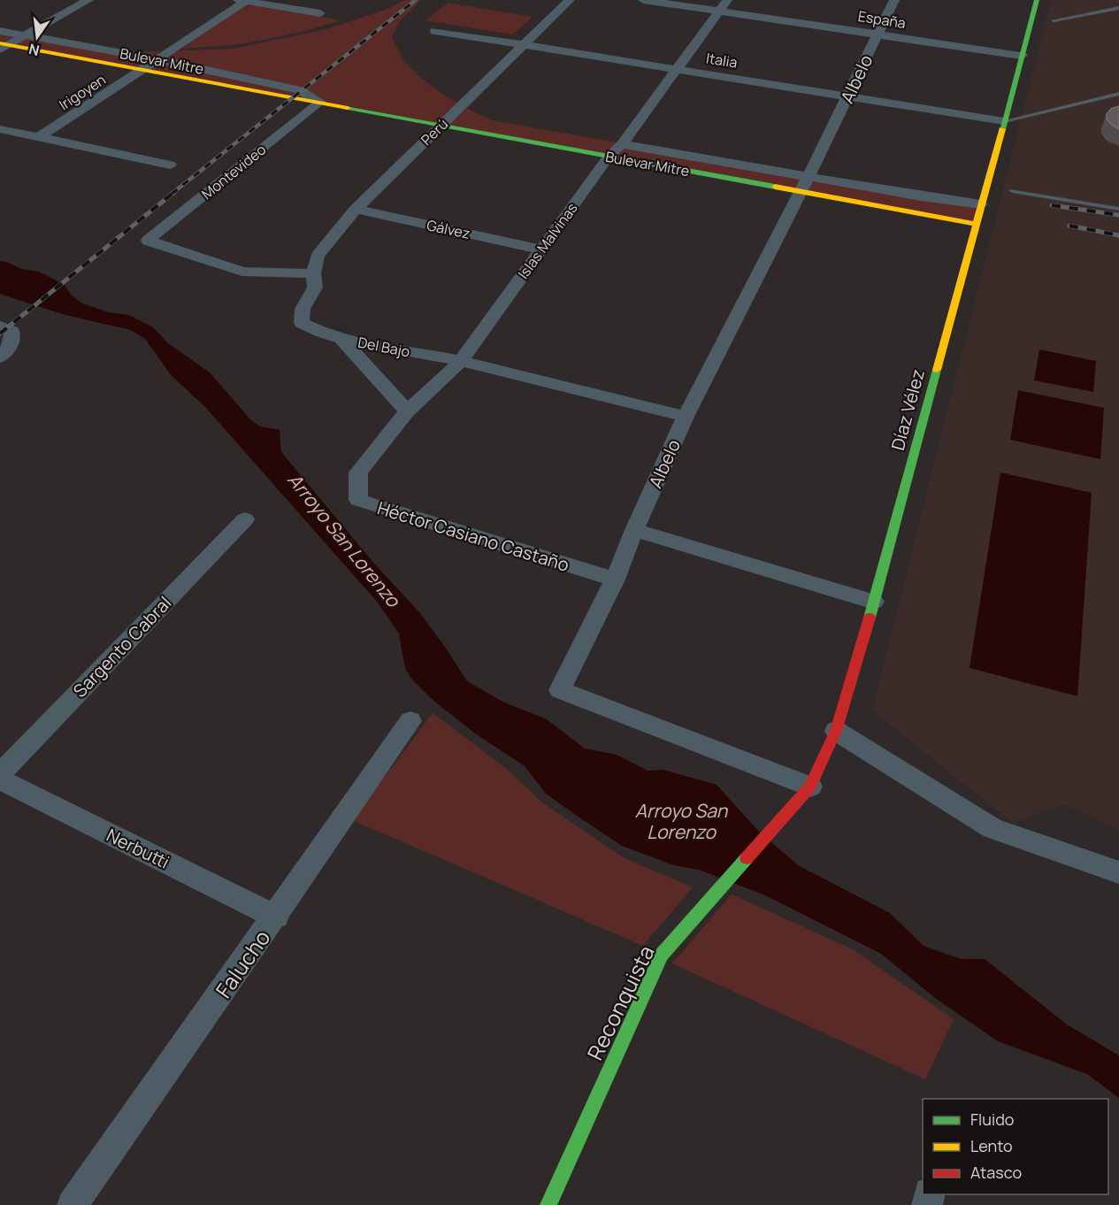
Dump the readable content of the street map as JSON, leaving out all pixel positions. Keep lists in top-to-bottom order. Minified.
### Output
{"streets":{"street":["España","Italia","Bulevar Mitre","Albelo","Irigoyen","Perú","Montevideo","Gálvez","Islas Malvinas","Del Bajo","Díaz Vélez","Héctor Casiano Castaño","Sargento Cabral","Nerbutti","Falucho","Reconquista"]},"crossings":[["España","Albelo"],["España","Islas Malvinas"],["España","Díaz Vélez"],["Italia","Albelo"],["Italia","Perú"],["Italia","Islas Malvinas"],["Italia","Díaz Vélez"],["Bulevar Mitre","Albelo"],["Bulevar Mitre","Irigoyen"],["Bulevar Mitre","Perú"],["Bulevar Mitre","Montevideo"],["Bulevar Mitre","Islas Malvinas"],["Bulevar Mitre","Díaz Vélez"],["Albelo","Del Bajo"],["Albelo","Díaz Vélez"],["Albelo","Héctor Casiano Castaño"],["Perú","Montevideo"],["Perú","Gálvez"],["Perú","Del Bajo"],["Montevideo","Del Bajo"],["Gálvez","Islas Malvinas"],["Islas Malvinas","Del Bajo"],["Islas Malvinas","Héctor Casiano Castaño"],["Díaz Vélez","Reconquista"],["Nerbutti","Falucho"]],"water":["Arroyo San Lorenzo"],"legend":["Fluido","Lento","Atasco"],"north":"bottom"}
